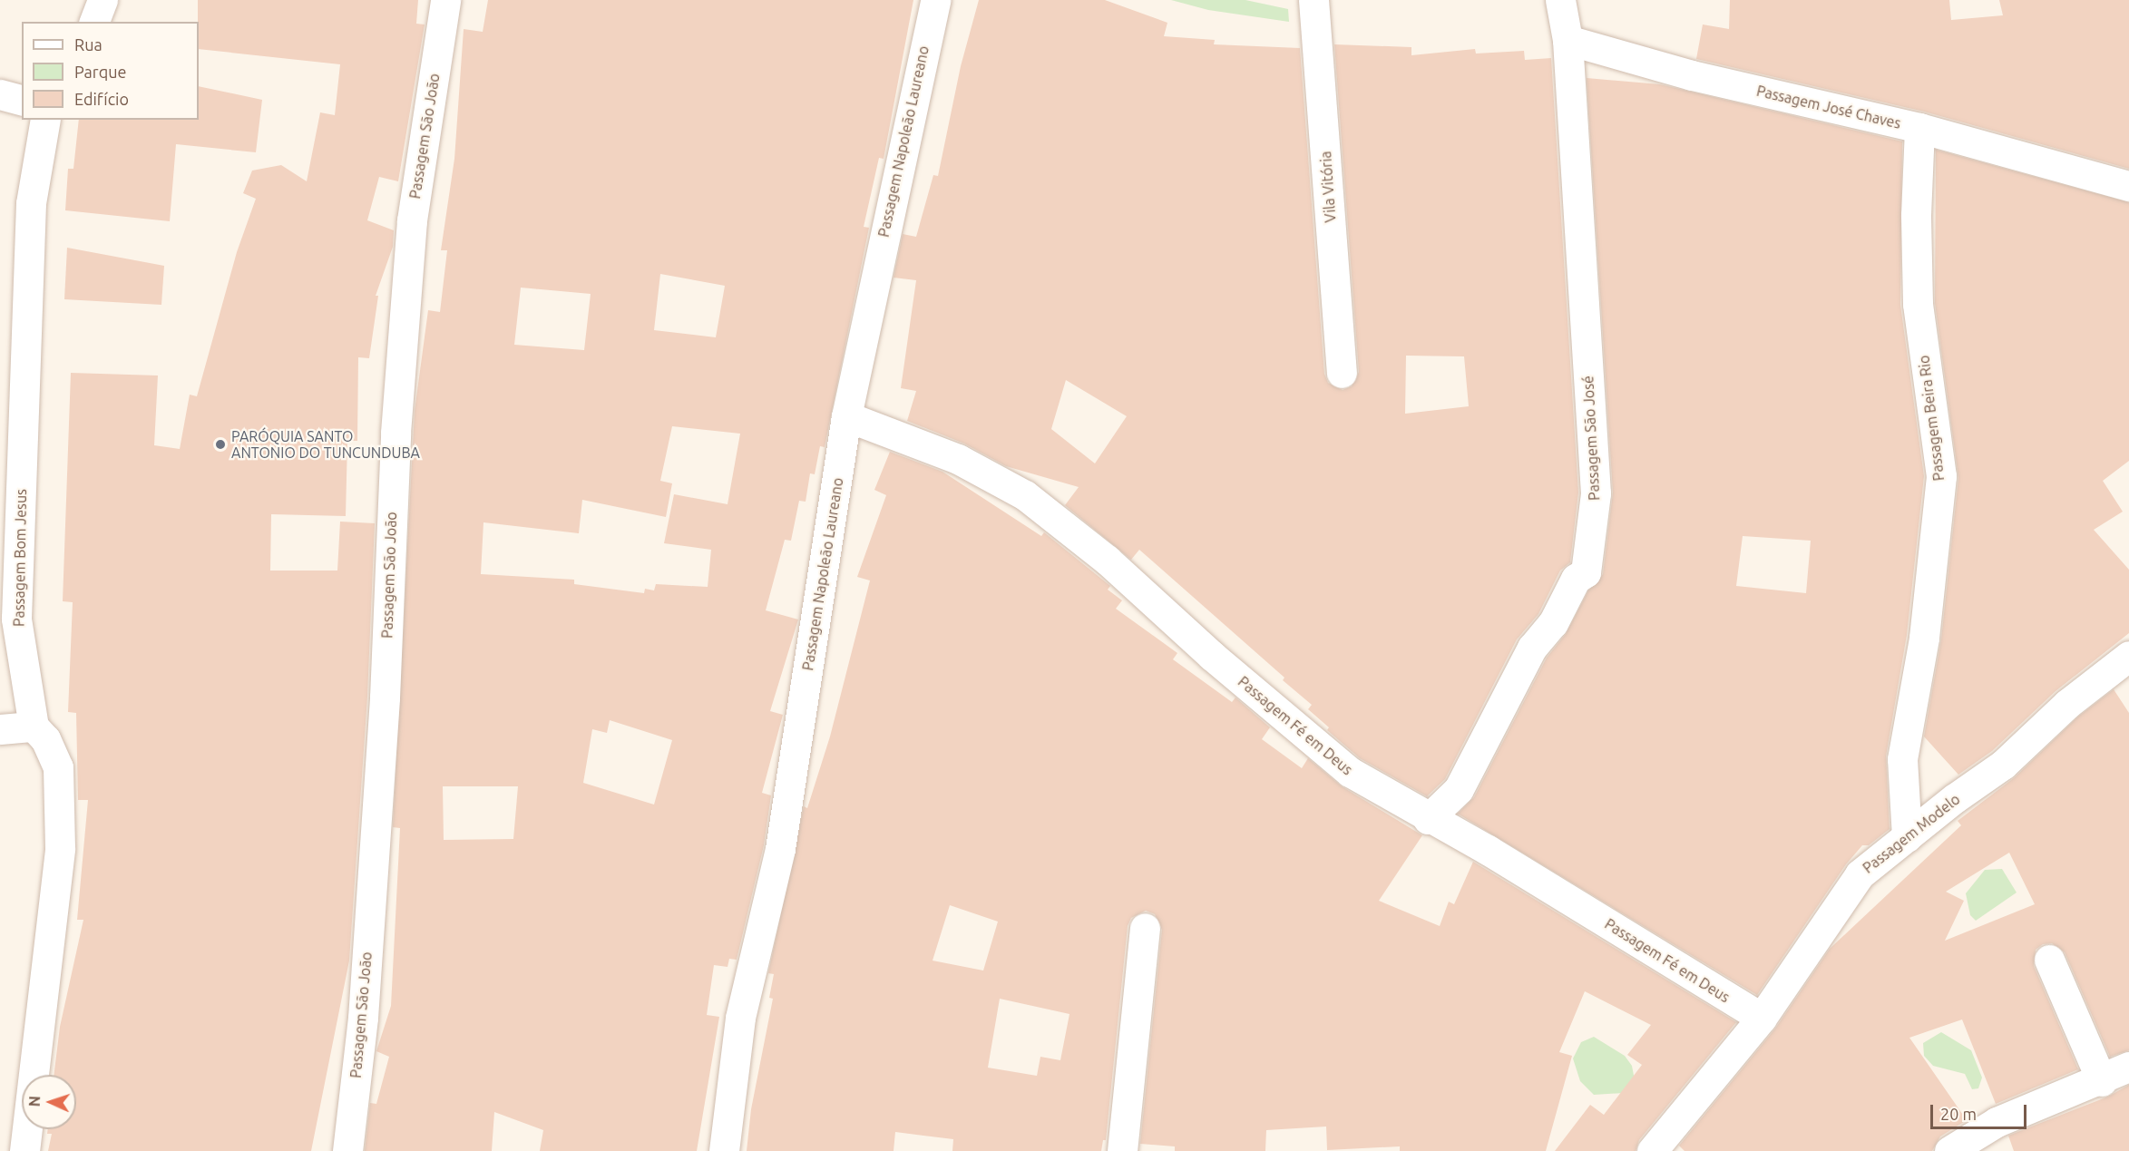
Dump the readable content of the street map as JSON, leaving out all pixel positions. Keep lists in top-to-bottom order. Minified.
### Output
{"streets":{"street":["Passagem José Chaves","Passagem São João","Passagem Napoleão Laureano","Vila Vitória","Passagem Beira Rio","Passagem São José","Passagem Bom Jesus","Passagem Fé em Deus","Passagem Modelo"]},"crossings":[["Passagem José Chaves","Passagem Beira Rio"],["Passagem José Chaves","Passagem São José"],["Passagem Napoleão Laureano","Passagem Fé em Deus"],["Passagem Beira Rio","Passagem Modelo"],["Passagem São José","Passagem Fé em Deus"],["Passagem Fé em Deus","Passagem Modelo"]],"places":["PARÓQUIA SANTO ANTONIO DO TUNCUNDUBA"],"legend":["Rua","Parque","Edifício"],"scale_bar":"20 m","north":"left"}
